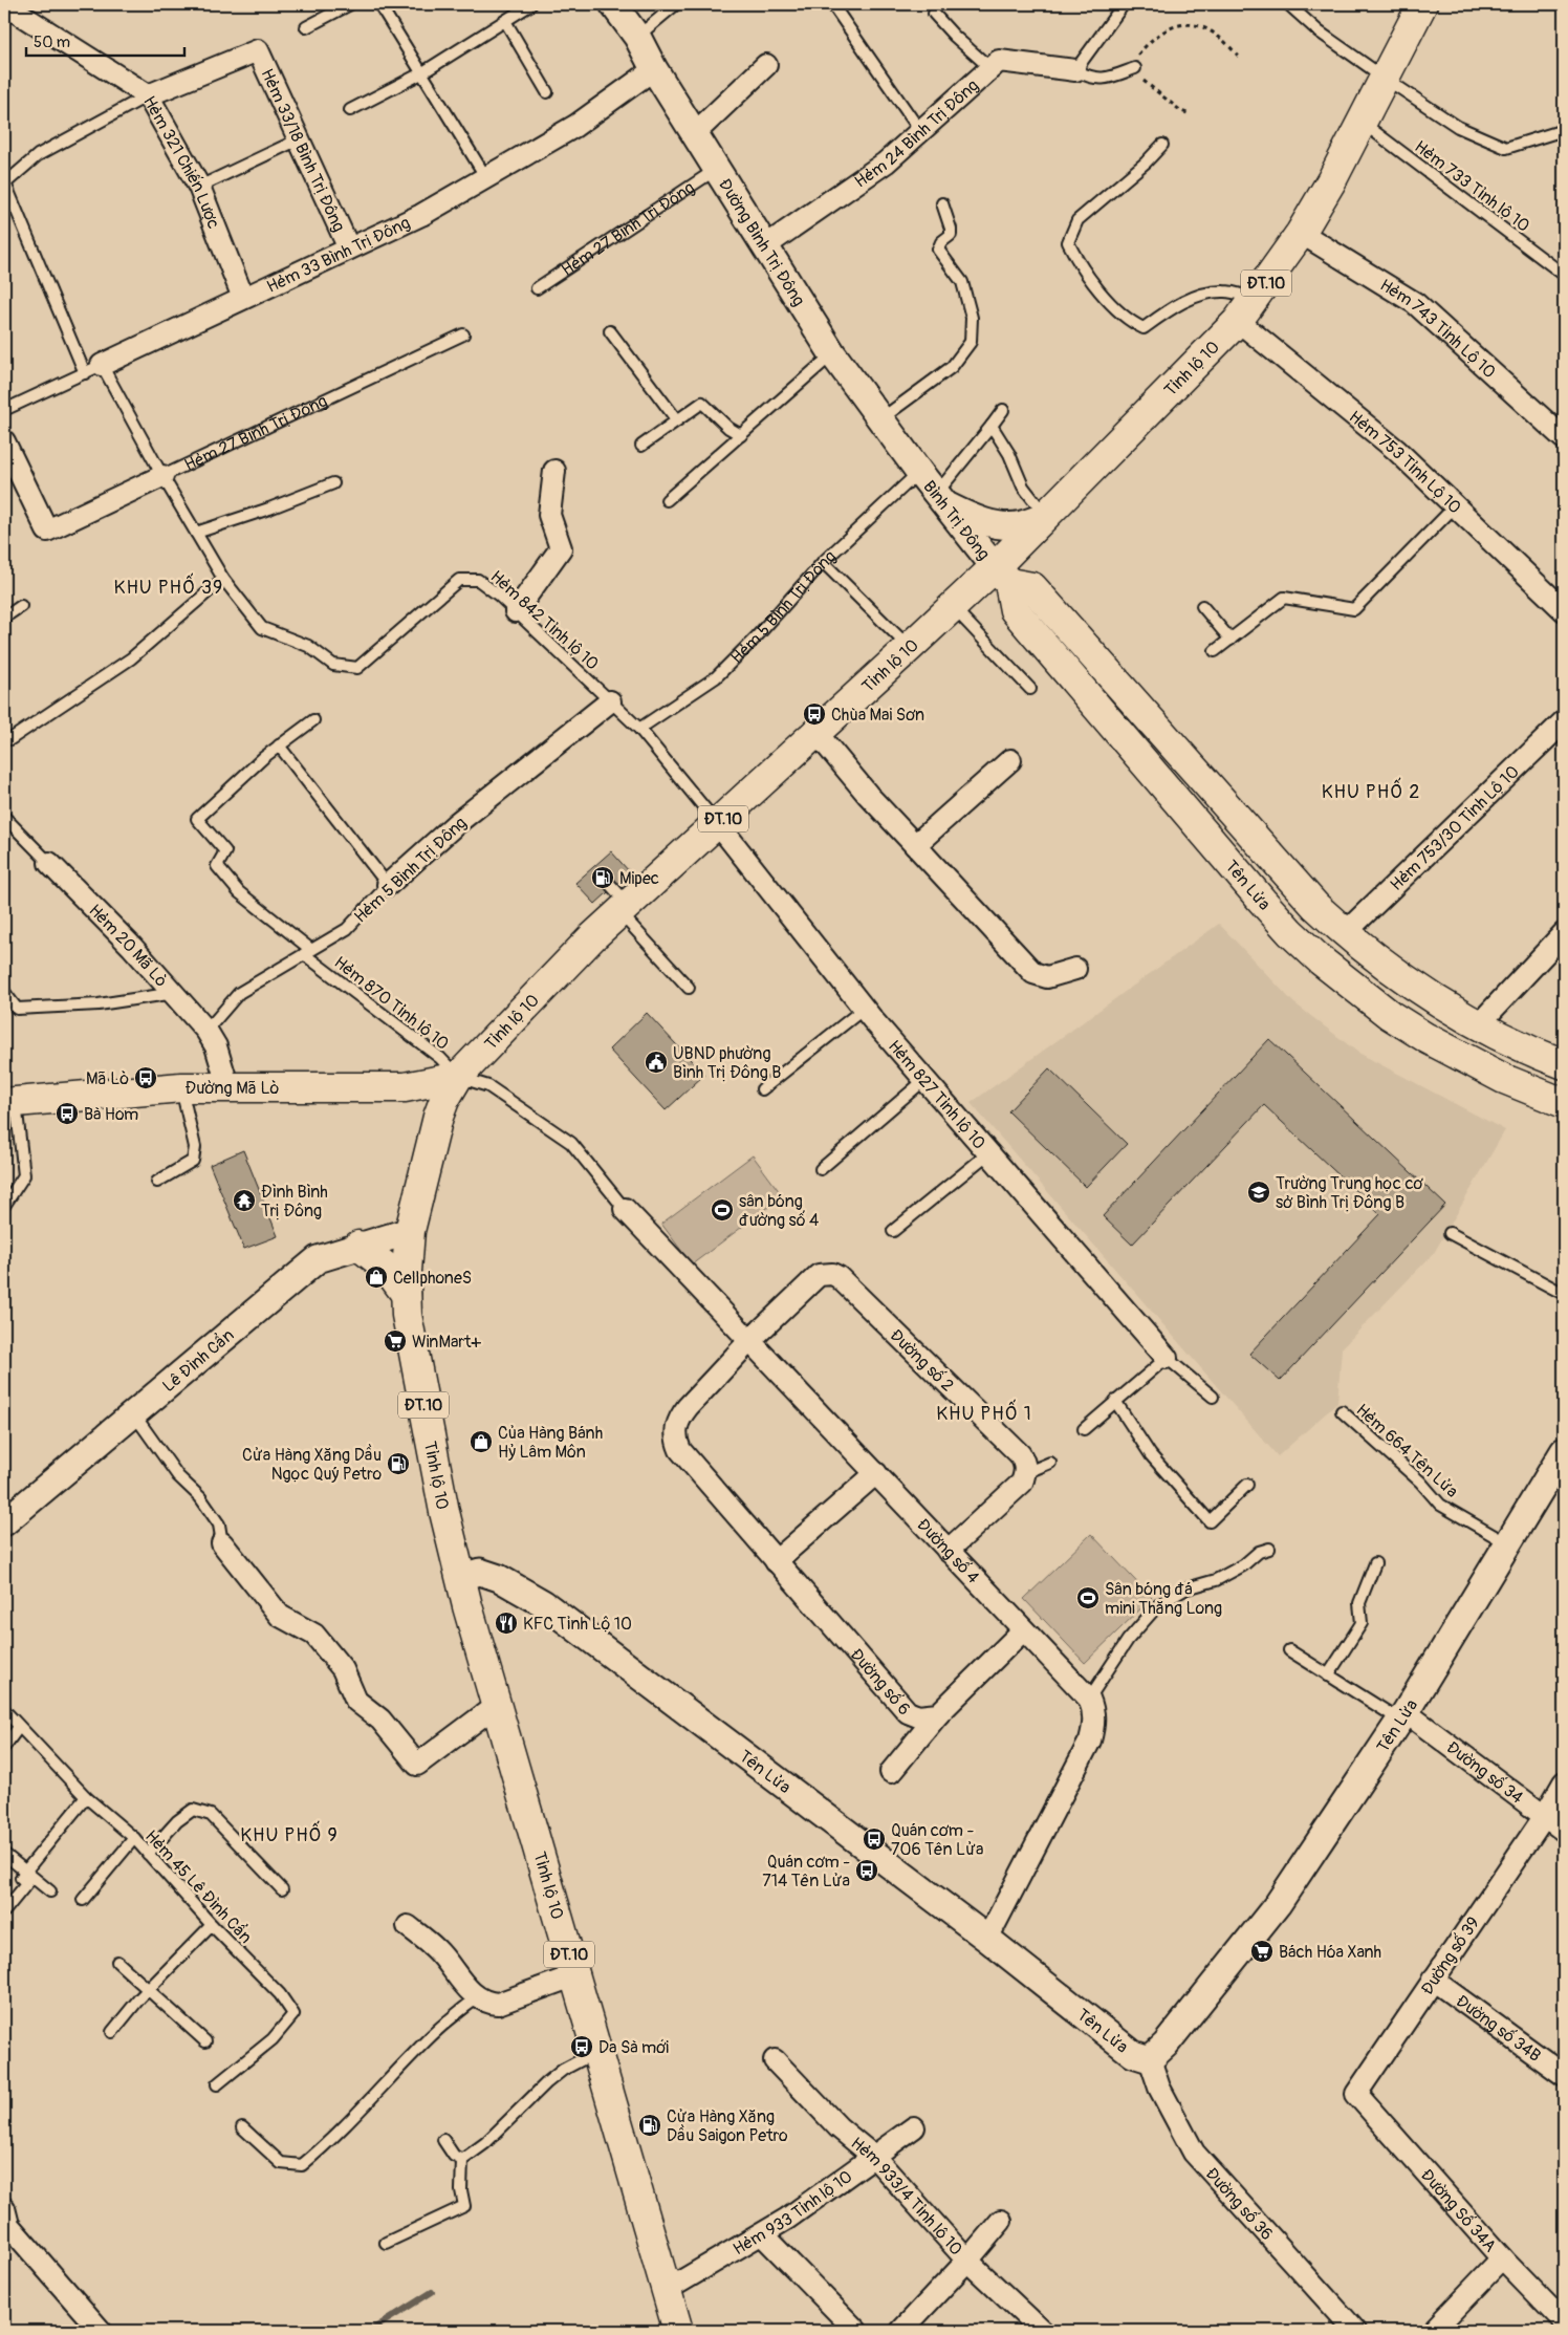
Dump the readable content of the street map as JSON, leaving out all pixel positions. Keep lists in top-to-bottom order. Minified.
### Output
{"streets":{"main road":["ĐT.10","Tỉnh lộ 10","Tên Lửa","Đường Mã Lò"],"street":["Hẻm 24 Bình Trị Đông","Hẻm 33/18 Bình Trị Đông","Hẻm 321 Chiến Lược","Hẻm 27 Bình Trị Đông","Đường Bình Trị Đông","Hẻm 33 Bình Trị Đông","Hẻm 743 Tỉnh Lộ 10","Hẻm 753 Tỉnh Lộ 10","Bình Trị Đông","Hẻm 5 Bình Trị Đông","Hẻm 753/30 Tỉnh Lộ 10","Hẻm 20 Mã Lò","Hẻm 827 Tỉnh lộ 10","Lê Đình Cẩn","Đường số 2","Đường số 4","Đường số 6","Đường số 34","Đường số 39","Đường số 34B","Hẻm 933/4 Tỉnh lộ 10","Đường số 36","Đường Số 34A","Hẻm 933 Tỉnh lộ 10"],"lane":["Hẻm 733 Tỉnh lộ 10","Hẻm 842 Tỉnh lộ 10","Hẻm 870 Tỉnh lộ 10","Hẻm 664 Tên Lửa","Hẻm 45 Lê Đình Cẩn"]},"crossings":[["Hẻm 24 Bình Trị Đông","Đường Bình Trị Đông"],["Hẻm 33/18 Bình Trị Đông","Hẻm 321 Chiến Lược"],["Hẻm 33/18 Bình Trị Đông","Hẻm 33 Bình Trị Đông"],["Hẻm 33/18 Bình Trị Đông","Hẻm 842 Tỉnh lộ 10"],["Hẻm 321 Chiến Lược","Hẻm 33 Bình Trị Đông"],["Hẻm 321 Chiến Lược","Hẻm 842 Tỉnh lộ 10"],["Hẻm 733 Tỉnh lộ 10","Tỉnh lộ 10"],["Hẻm 27 Bình Trị Đông","Đường Bình Trị Đông"],["Hẻm 27 Bình Trị Đông","Hẻm 842 Tỉnh lộ 10"],["Đường Bình Trị Đông","Hẻm 33 Bình Trị Đông"],["Đường Bình Trị Đông","Bình Trị Đông"],["Đường Bình Trị Đông","Hẻm 5 Bình Trị Đông"],["Hẻm 33 Bình Trị Đông","Hẻm 842 Tỉnh lộ 10"],["Hẻm 743 Tỉnh Lộ 10","Tỉnh lộ 10"],["Tỉnh lộ 10","Hẻm 753 Tỉnh Lộ 10"],["Tỉnh lộ 10","Bình Trị Đông"],["Tỉnh lộ 10","Hẻm 842 Tỉnh lộ 10"],["Tỉnh lộ 10","Tên Lửa"],["Tỉnh lộ 10","Hẻm 870 Tỉnh lộ 10"],["Tỉnh lộ 10","Đường Mã Lò"],["Tỉnh lộ 10","Hẻm 827 Tỉnh lộ 10"],["Tỉnh lộ 10","Lê Đình Cẩn"],["Tỉnh lộ 10","Hẻm 933 Tỉnh lộ 10"],["Bình Trị Đông","Hẻm 5 Bình Trị Đông"],["Bình Trị Đông","Tên Lửa"],["Hẻm 5 Bình Trị Đông","Hẻm 842 Tỉnh lộ 10"],["Hẻm 5 Bình Trị Đông","Hẻm 20 Mã Lò"],["Hẻm 5 Bình Trị Đông","Hẻm 870 Tỉnh lộ 10"],["Hẻm 842 Tỉnh lộ 10","Hẻm 827 Tỉnh lộ 10"],["Tên Lửa","Hẻm 664 Tên Lửa"],["Tên Lửa","Đường số 4"],["Tên Lửa","Đường số 34"],["Tên Lửa","Đường số 36"],["Hẻm 20 Mã Lò","Đường Mã Lò"],["Hẻm 870 Tỉnh lộ 10","Đường Mã Lò"],["Đường số 2","Đường số 4"],["Đường số 2","Đường số 6"],["Đường số 4","Đường số 6"],["Đường số 34","Đường số 39"],["Đường số 39","Đường số 34B"],["Đường số 39","Đường Số 34A"],["Hẻm 933/4 Tỉnh lộ 10","Hẻm 933 Tỉnh lộ 10"]],"districts":["KHU PHỐ 39","KHU PHỐ 2","KHU PHỐ 1","KHU PHỐ 9"],"places":{"bus stop":["Chùa Mai Sơn","Mã Lò","Bà Hom","Quán cơm - 706 Tên Lửa","Quán cơm - 714 Tên Lửa","Da Sà mới"],"fuel station":["Mipec","Cửa Hàng Xăng Dầu Ngọc Quý Petro","Cửa Hàng Xăng Dầu Saigon Petro"],"public building":["UBND phường Bình Trị Đông B"],"school or university":["Trường Trung học cơ sở Bình Trị Đông B"],"temple":["Đình Bình Trị Đông"],"sports":["sân bóng đường số 4","Sân bóng đá mini Thăng Long"],"shop":["CellphoneS","Của Hàng Bánh Hỷ Lâm Môn"],"supermarket":["WinMart+","Bách Hóa Xanh"],"restaurant":["KFC Tỉnh Lộ 10"]},"scale_bar":"50 m"}
